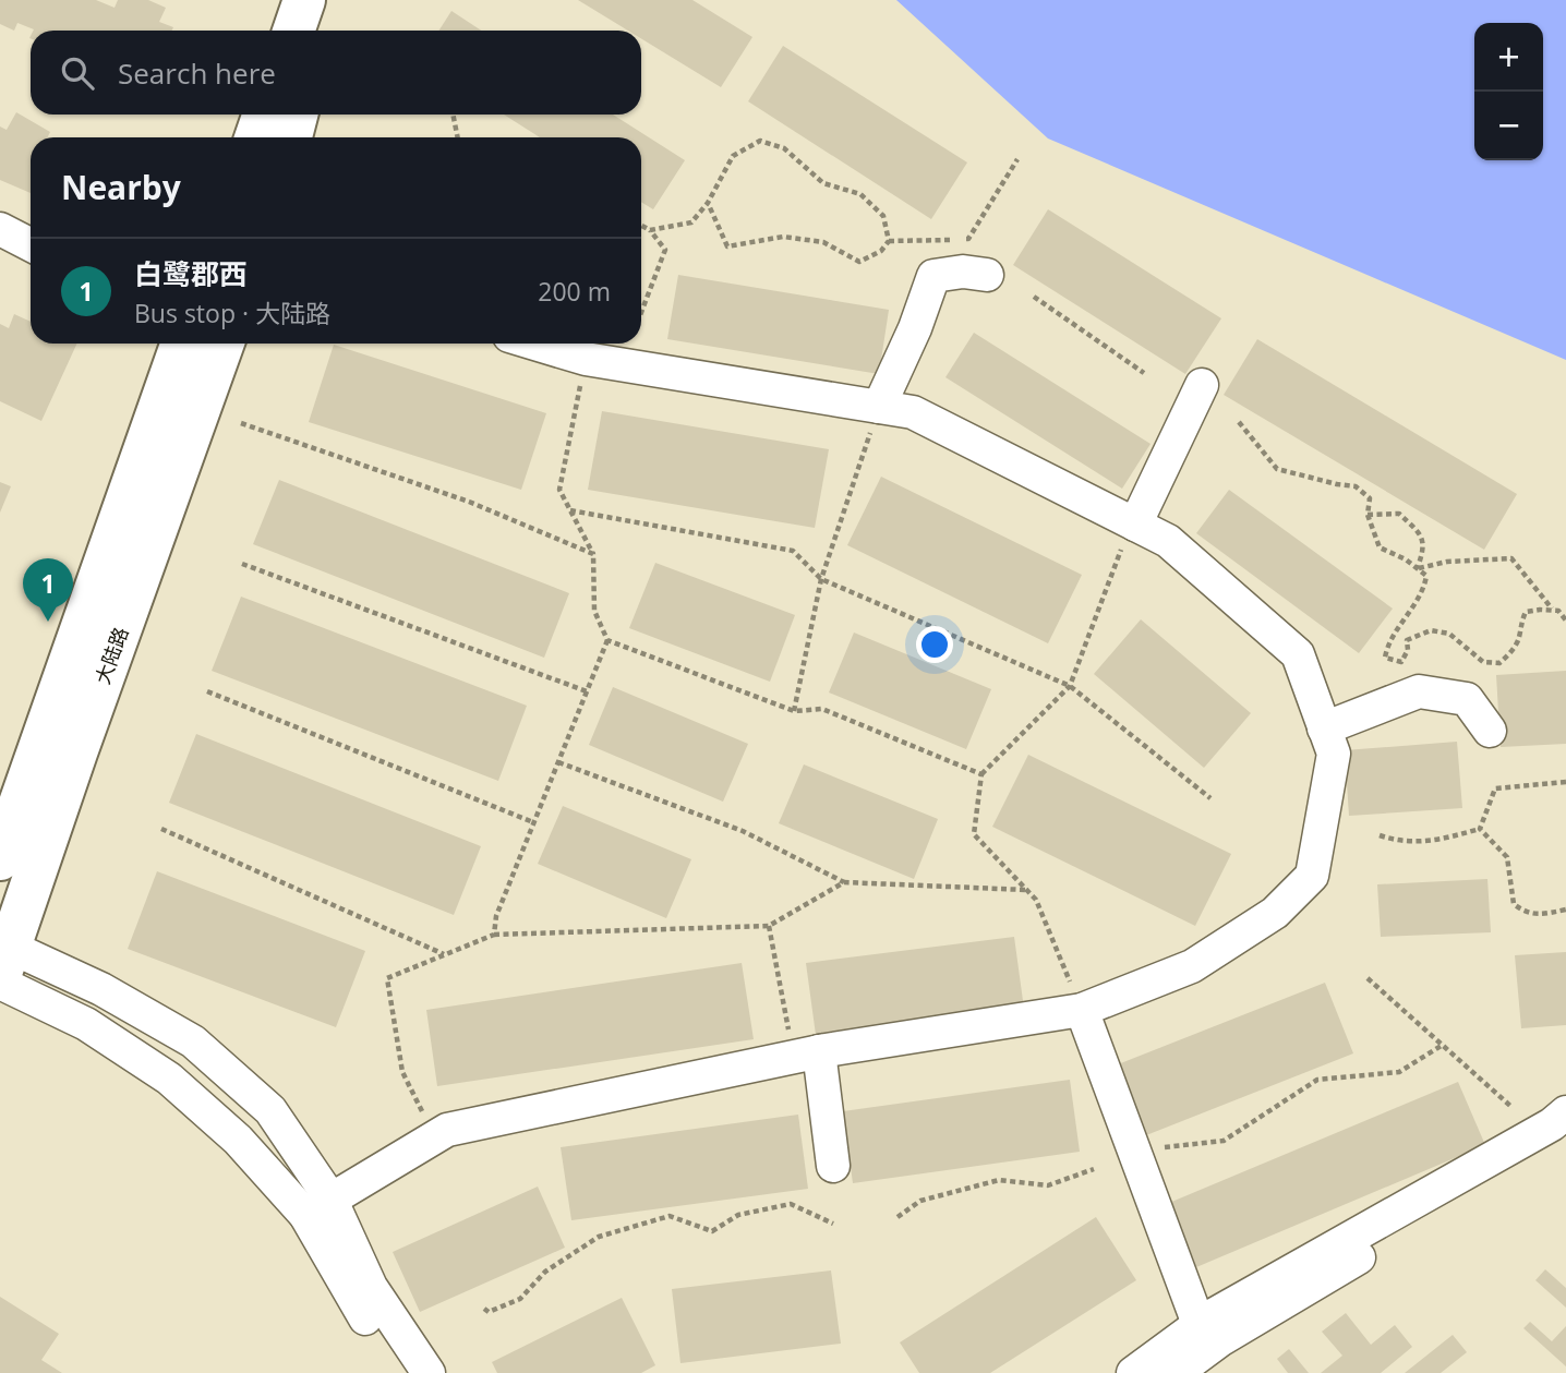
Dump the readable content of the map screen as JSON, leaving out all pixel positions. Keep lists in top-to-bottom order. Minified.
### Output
{"streets":{"main road":["大陆路"]},"page":{"map_buttons":["+","−"],"search":"Search here","heading":"Nearby","list":[{"mark":"1","name":"白鹭郡西","note":"Bus stop · 大陆路","value":"200 m"}],"pins":"1"}}
